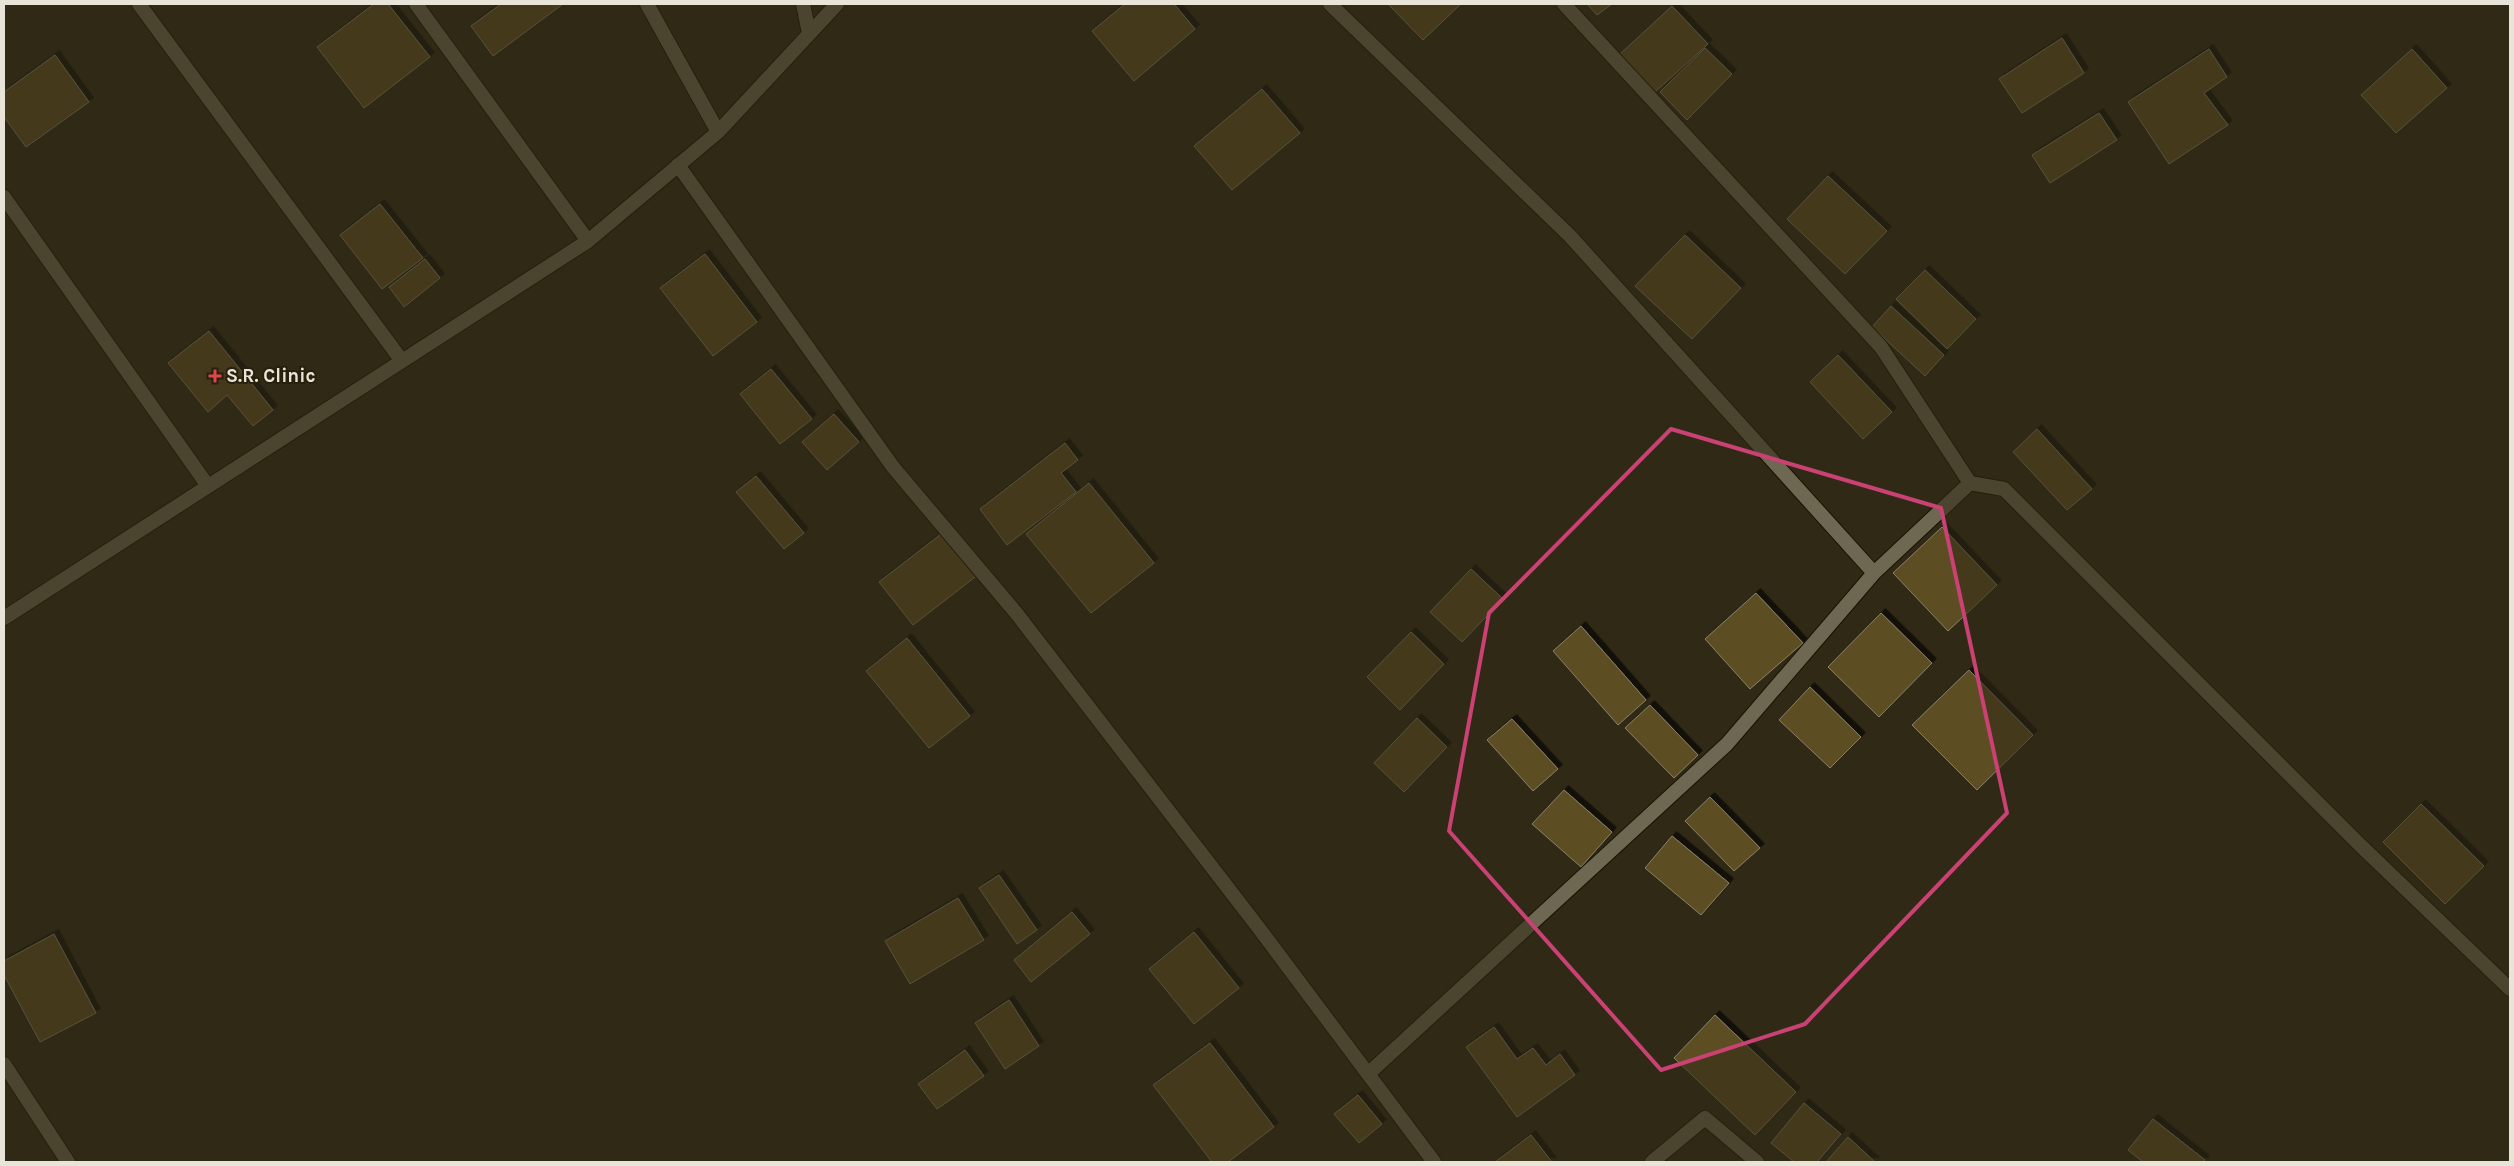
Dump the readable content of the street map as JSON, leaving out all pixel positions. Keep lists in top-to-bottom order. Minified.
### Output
{"places":{"health":["S.R. Clinic"]}}
